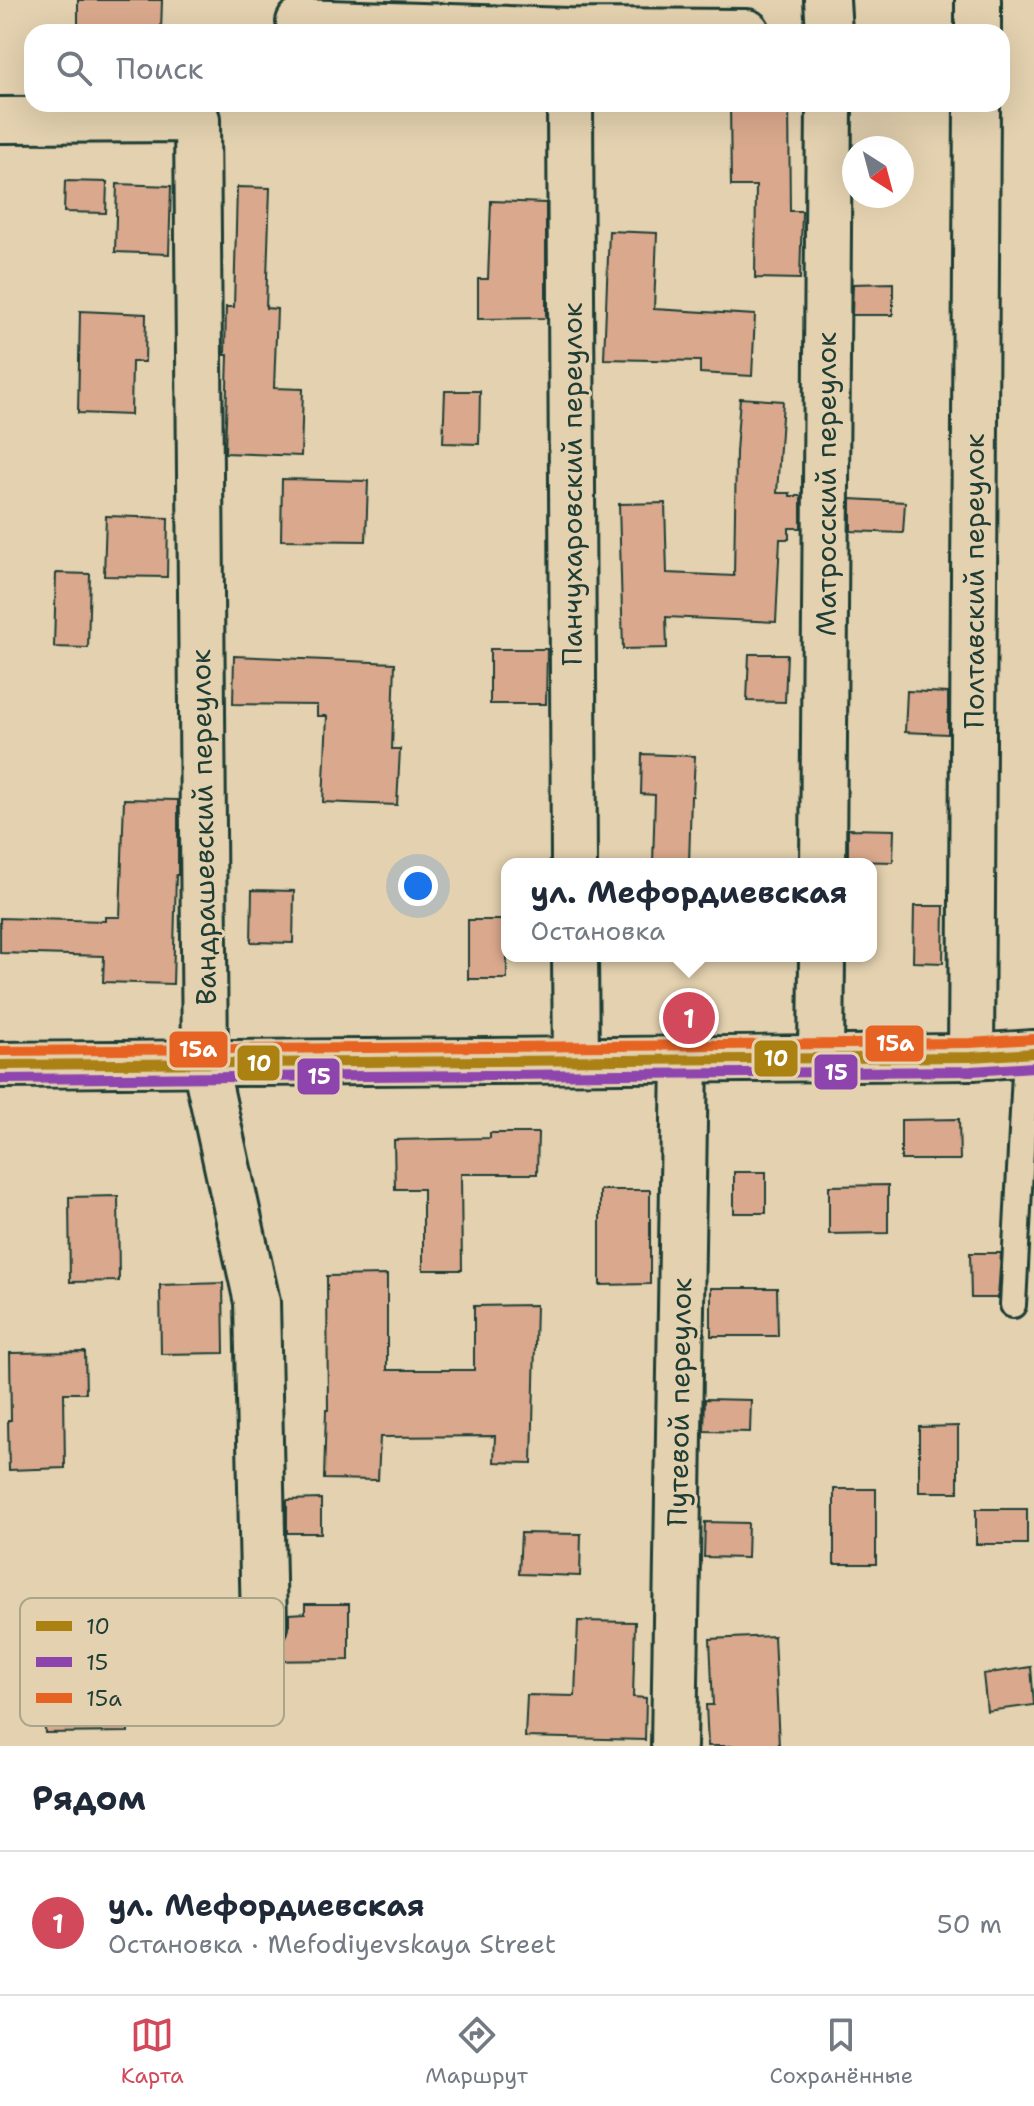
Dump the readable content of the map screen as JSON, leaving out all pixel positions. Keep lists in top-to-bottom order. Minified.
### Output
{"streets":{"street":["Панчухаровский переулок","Матросский переулок","Полтавский переулок","Вандрашевский переулок","Путевой переулок"]},"lines":["transit line 15а","transit line 10","transit line 15"],"legend":["10","15","15а"],"north":"bottom right","page":{"search":"Поиск","popup":["ул. Мефордиевская","Остановка"],"pins":"1","heading":"Рядом","list":[{"mark":"1","name":"ул. Мефордиевская","note":"Остановка · Mefodiyevskaya Street","value":"50 m"}],"nav":["Карта","Маршрут","Сохранённые"]}}
